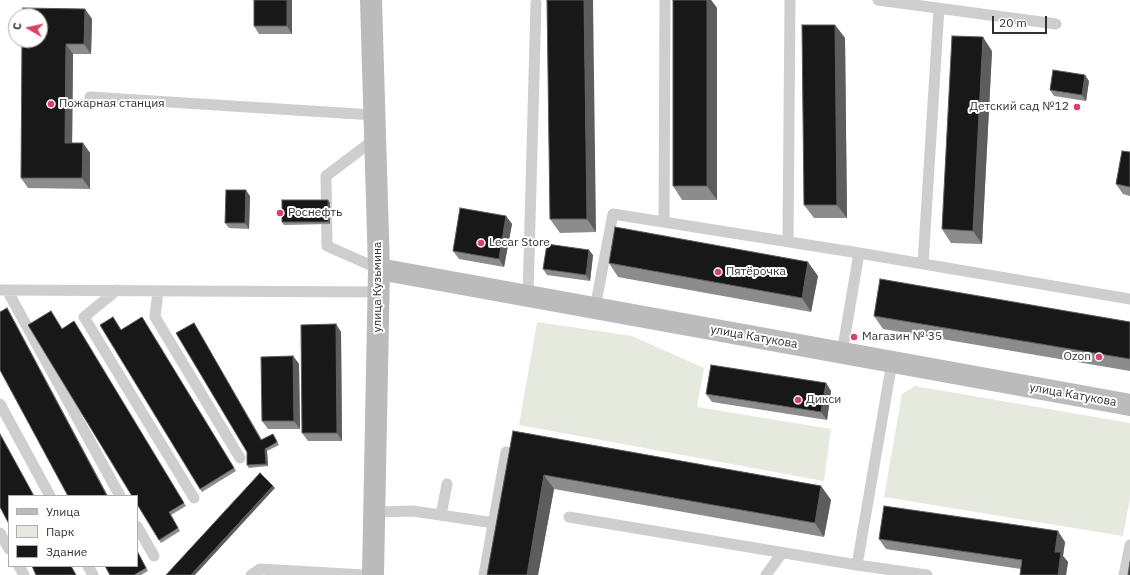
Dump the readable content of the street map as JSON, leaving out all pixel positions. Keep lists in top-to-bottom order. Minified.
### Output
{"streets":{"street":["улица Кузьмина","улица Катукова"]},"crossings":[["улица Кузьмина","улица Катукова"]],"places":["Пожарная станция","Детский сад №12","Роснефть","Lecar Store","Пятёрочка","Магазин № 35","Ozon","Дикси"],"legend":["Улица","Парк","Здание"],"scale_bar":"20 m","north":"left"}
